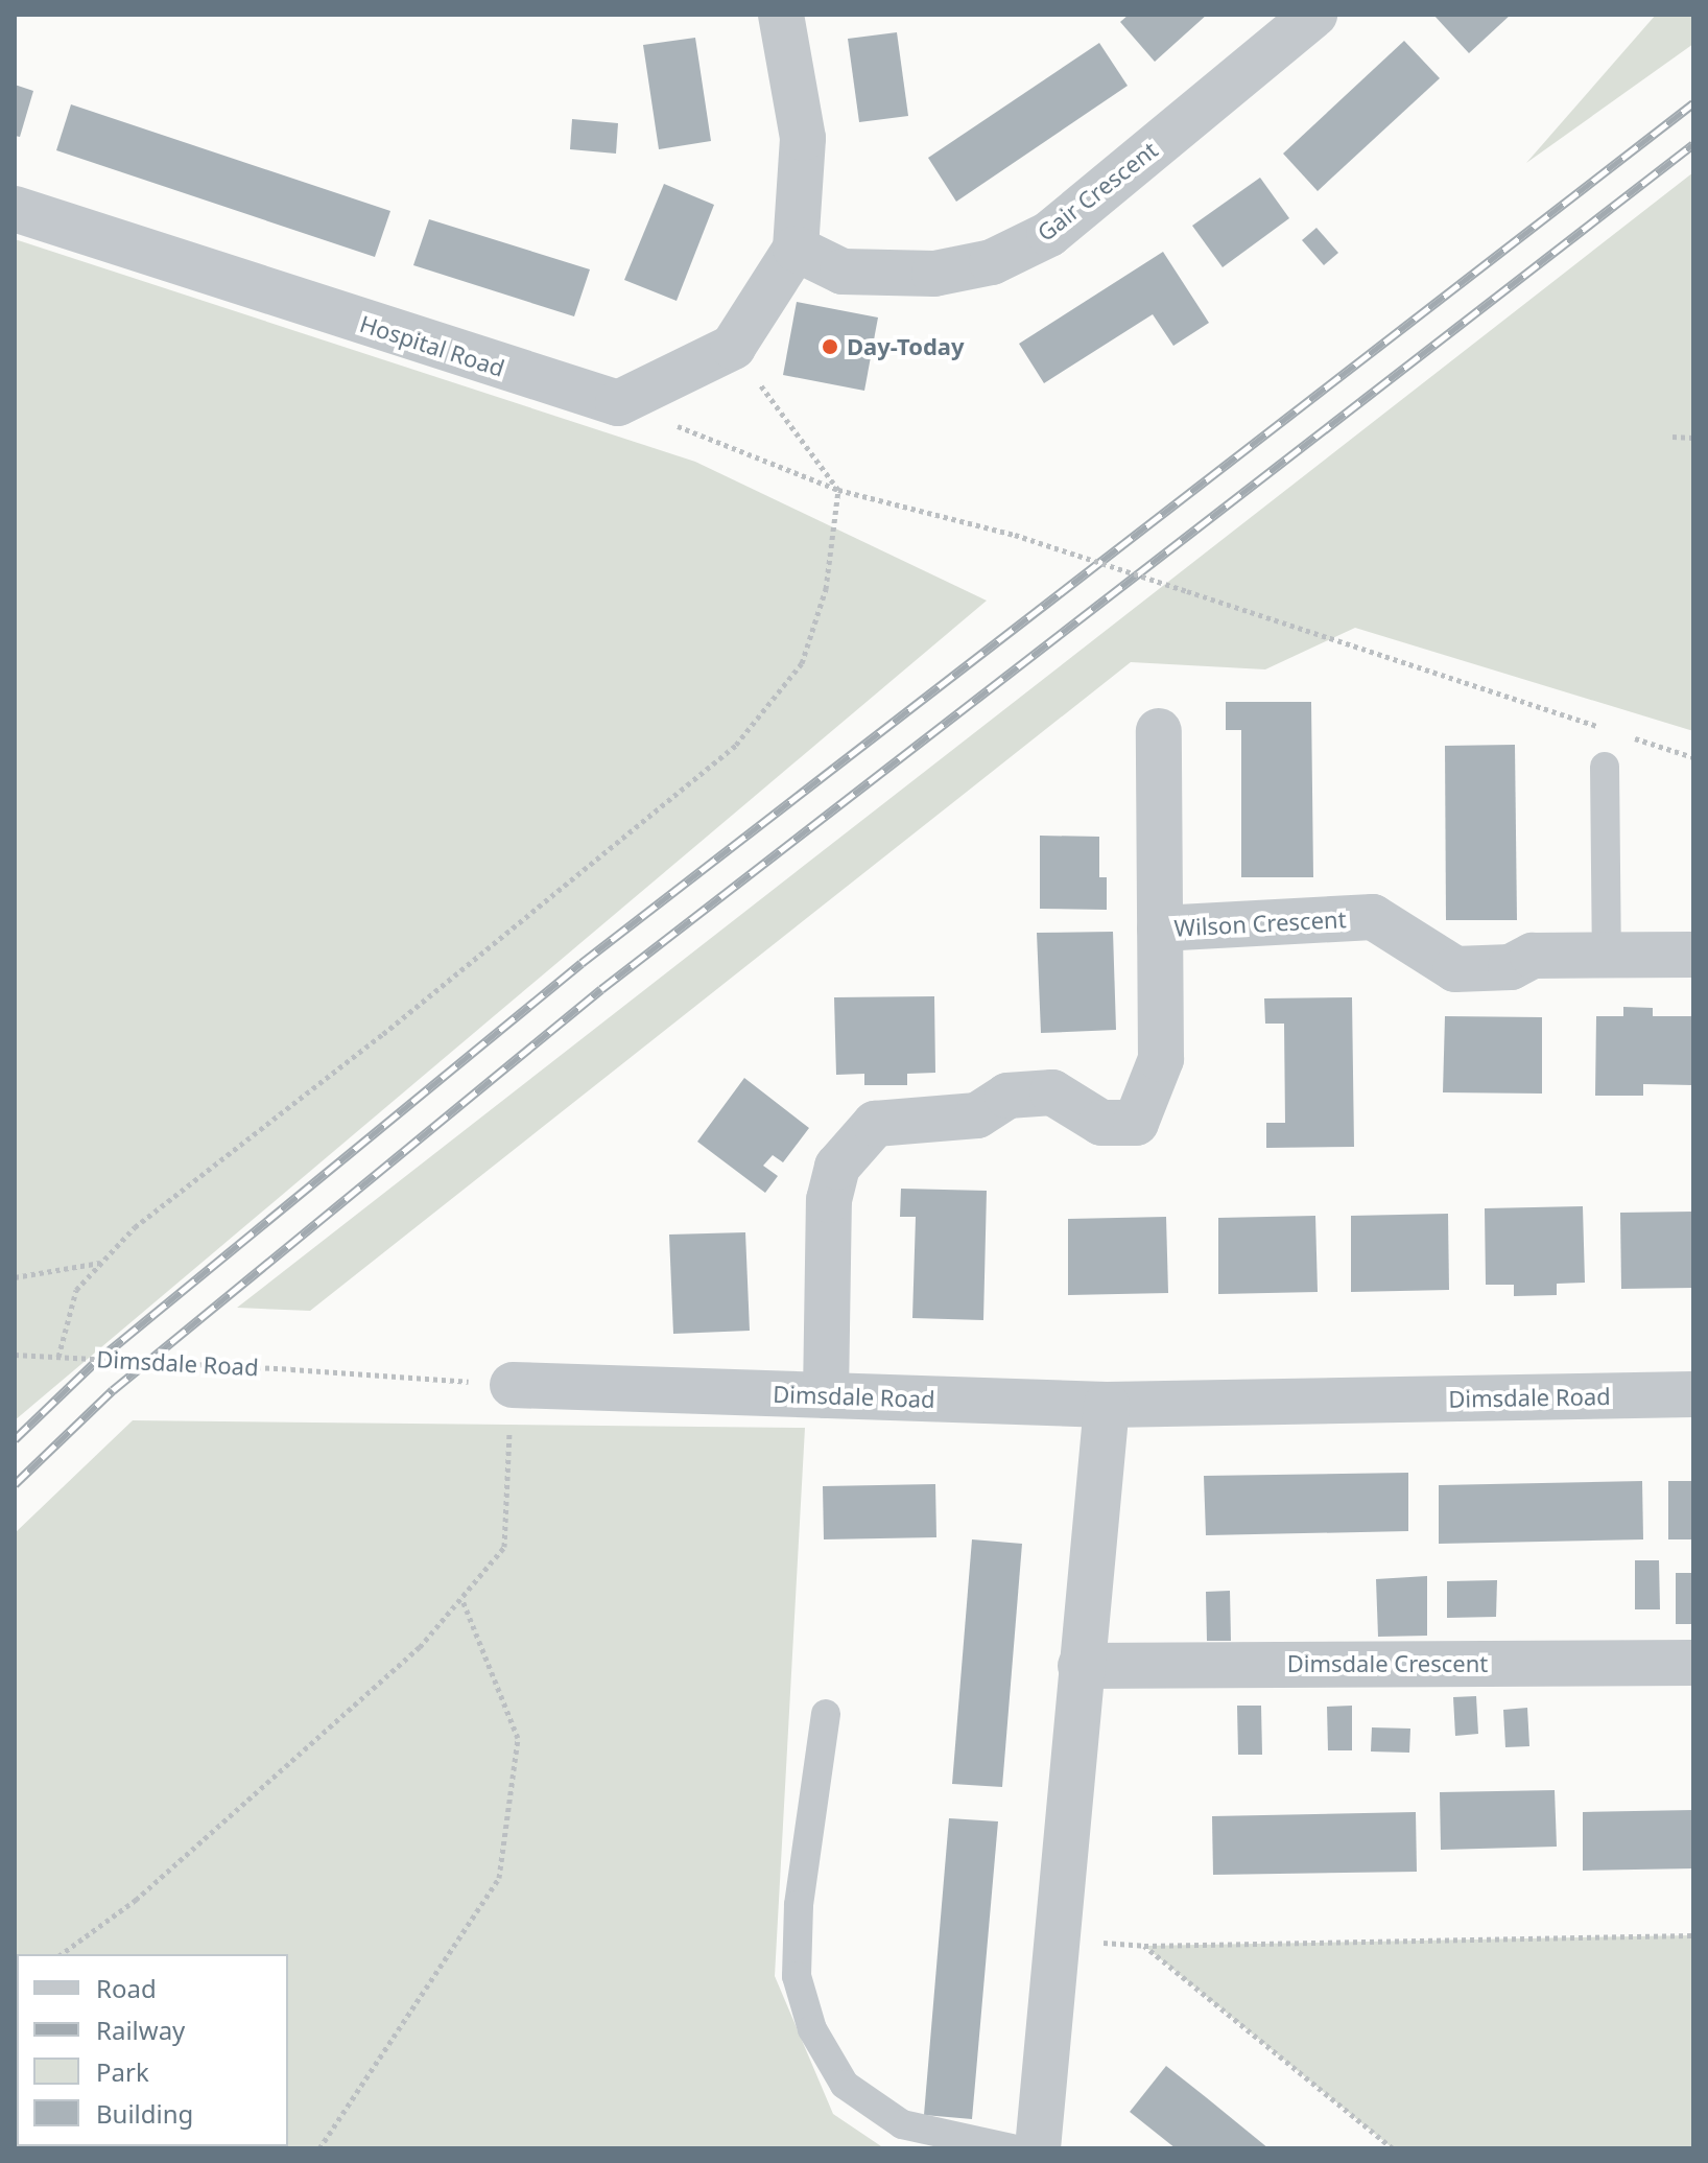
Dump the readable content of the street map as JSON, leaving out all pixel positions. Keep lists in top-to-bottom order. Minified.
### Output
{"streets":{"street":["Gair Crescent","Hospital Road","Wilson Crescent","Dimsdale Road","Dimsdale Crescent"]},"crossings":[["Wilson Crescent","Dimsdale Road"]],"places":["Day-Today"],"legend":["Road","Railway","Park","Building"]}
